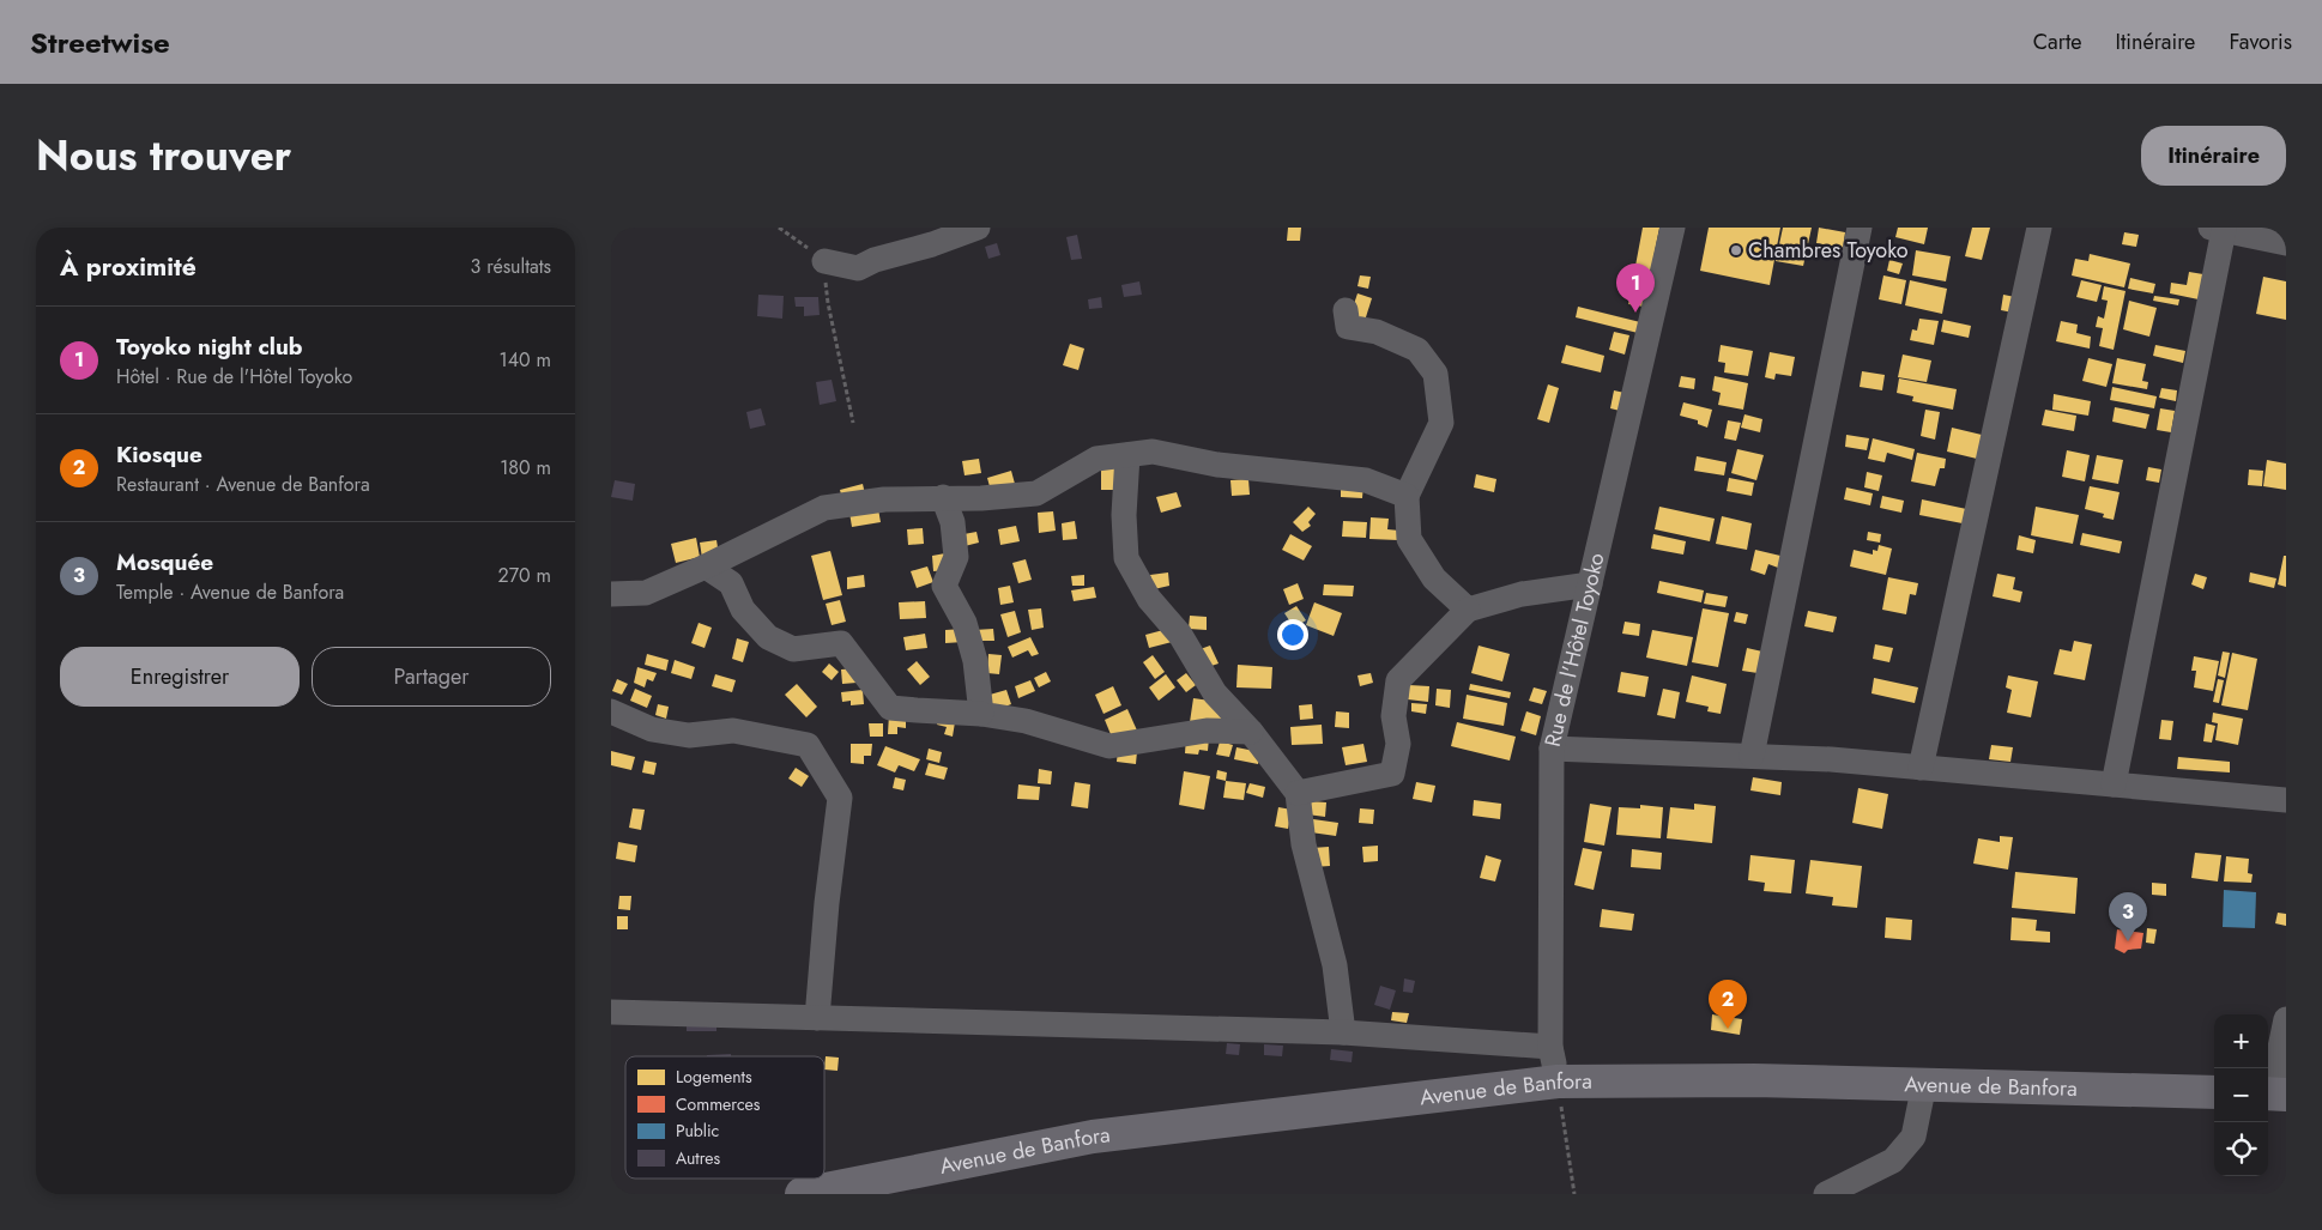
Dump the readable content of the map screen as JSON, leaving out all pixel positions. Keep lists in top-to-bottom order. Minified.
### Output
{"streets":{"main road":["Avenue de Banfora"],"street":["Rue de l'Hôtel Toyoko"]},"crossings":[["Rue de l'Hôtel Toyoko","Avenue de Banfora"]],"places":["Chambres Toyoko"],"legend":["Logements","Commerces","Public","Autres"],"page":{"header":"Streetwise","nav":["Carte","Itinéraire","Favoris"],"title":"Nous trouver","buttons":["Itinéraire",["Enregistrer","Partager"]],"heading":["À proximité","3 résultats"],"pins":["1","3","2"],"list":[{"mark":"1","name":"Toyoko night club","note":"Hôtel · Rue de l'Hôtel Toyoko","value":"140 m"},{"mark":"2","name":"Kiosque","note":"Restaurant · Avenue de Banfora","value":"180 m"},{"mark":"3","name":"Mosquée","note":"Temple · Avenue de Banfora","value":"270 m"}],"map_buttons":["+","−"]}}
